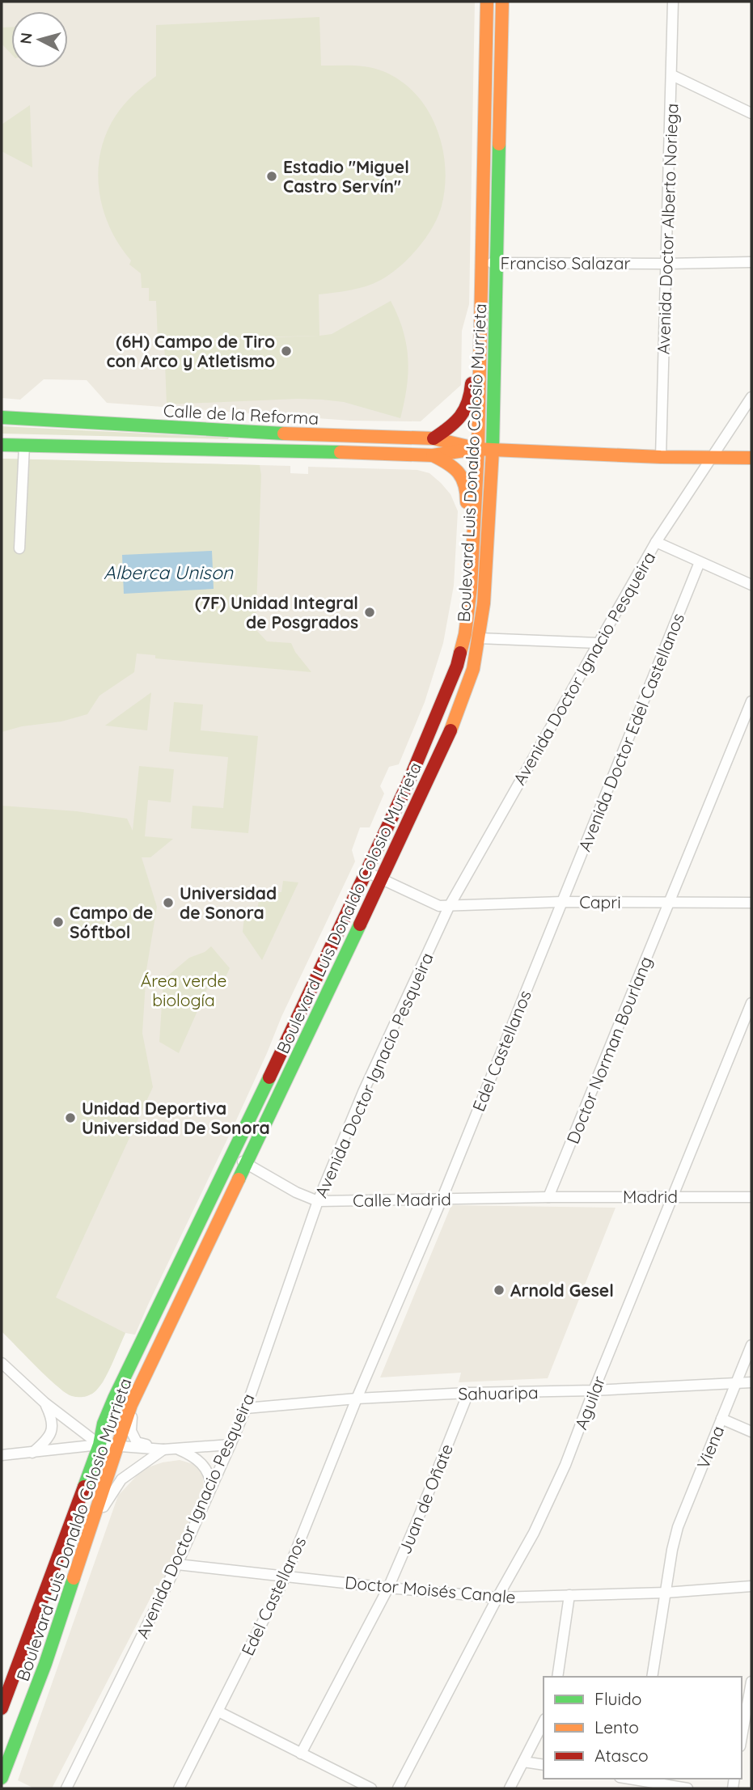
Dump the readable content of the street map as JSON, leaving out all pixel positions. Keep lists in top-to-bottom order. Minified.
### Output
{"streets":{"main road":["Calle de la Reforma","Boulevard Luis Donaldo Colosio Murrieta"],"street":["Avenida Doctor Alberto Noriega","Franciso Salazar","Avenida Doctor Ignacio Pesqueira","Avenida Doctor Edel Castellanos","Capri","Doctor Norman Bourlang","Edel Castellanos","Madrid","Calle Madrid","Sahuaripa","Aguilar","Viena","Juan de Oñate","Doctor Moisés Canale"]},"crossings":[["Avenida Doctor Alberto Noriega","Franciso Salazar"],["Avenida Doctor Alberto Noriega","Calle de la Reforma"],["Franciso Salazar","Boulevard Luis Donaldo Colosio Murrieta"],["Calle de la Reforma","Boulevard Luis Donaldo Colosio Murrieta"],["Calle de la Reforma","Avenida Doctor Ignacio Pesqueira"],["Boulevard Luis Donaldo Colosio Murrieta","Capri"],["Boulevard Luis Donaldo Colosio Murrieta","Calle Madrid"],["Avenida Doctor Ignacio Pesqueira","Capri"],["Avenida Doctor Ignacio Pesqueira","Calle Madrid"],["Avenida Doctor Ignacio Pesqueira","Sahuaripa"],["Avenida Doctor Ignacio Pesqueira","Doctor Moisés Canale"],["Avenida Doctor Edel Castellanos","Capri"],["Avenida Doctor Edel Castellanos","Edel Castellanos"],["Capri","Doctor Norman Bourlang"],["Capri","Edel Castellanos"],["Doctor Norman Bourlang","Madrid"],["Doctor Norman Bourlang","Calle Madrid"],["Edel Castellanos","Calle Madrid"],["Edel Castellanos","Sahuaripa"],["Edel Castellanos","Doctor Moisés Canale"],["Madrid","Calle Madrid"],["Madrid","Aguilar"],["Sahuaripa","Aguilar"],["Sahuaripa","Viena"],["Sahuaripa","Juan de Oñate"],["Aguilar","Doctor Moisés Canale"],["Viena","Doctor Moisés Canale"],["Juan de Oñate","Doctor Moisés Canale"]],"water":["Alberca Unison"],"parks":["Área verde biología"],"places":["Estadio \"Miguel Castro Servín\"","(6H) Campo de Tiro con Arco y Atletismo","(7F) Unidad Integral de Posgrados","Universidad de Sonora","Campo de Sóftbol","Unidad Deportiva Universidad De Sonora","Arnold Gesel"],"legend":["Fluido","Lento","Atasco"],"north":"left"}
